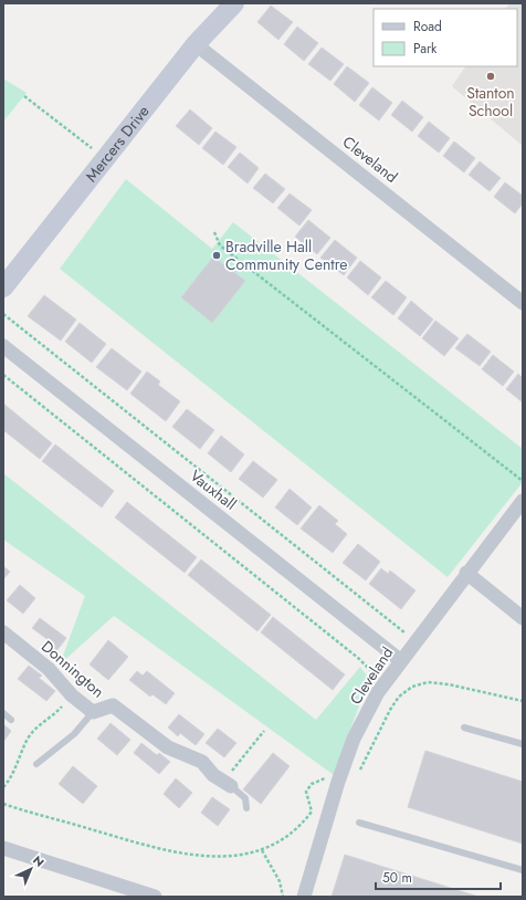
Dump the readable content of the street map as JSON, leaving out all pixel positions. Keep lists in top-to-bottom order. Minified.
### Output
{"streets":{"street":["Mercers Drive","Cleveland","Vauxhall","Donnington"]},"crossings":[["Mercers Drive","Cleveland"],["Cleveland","Vauxhall"]],"places":["Stanton School","Bradville Hall Community Centre"],"legend":["Road","Park"],"scale_bar":"50 m","north":"top right"}
